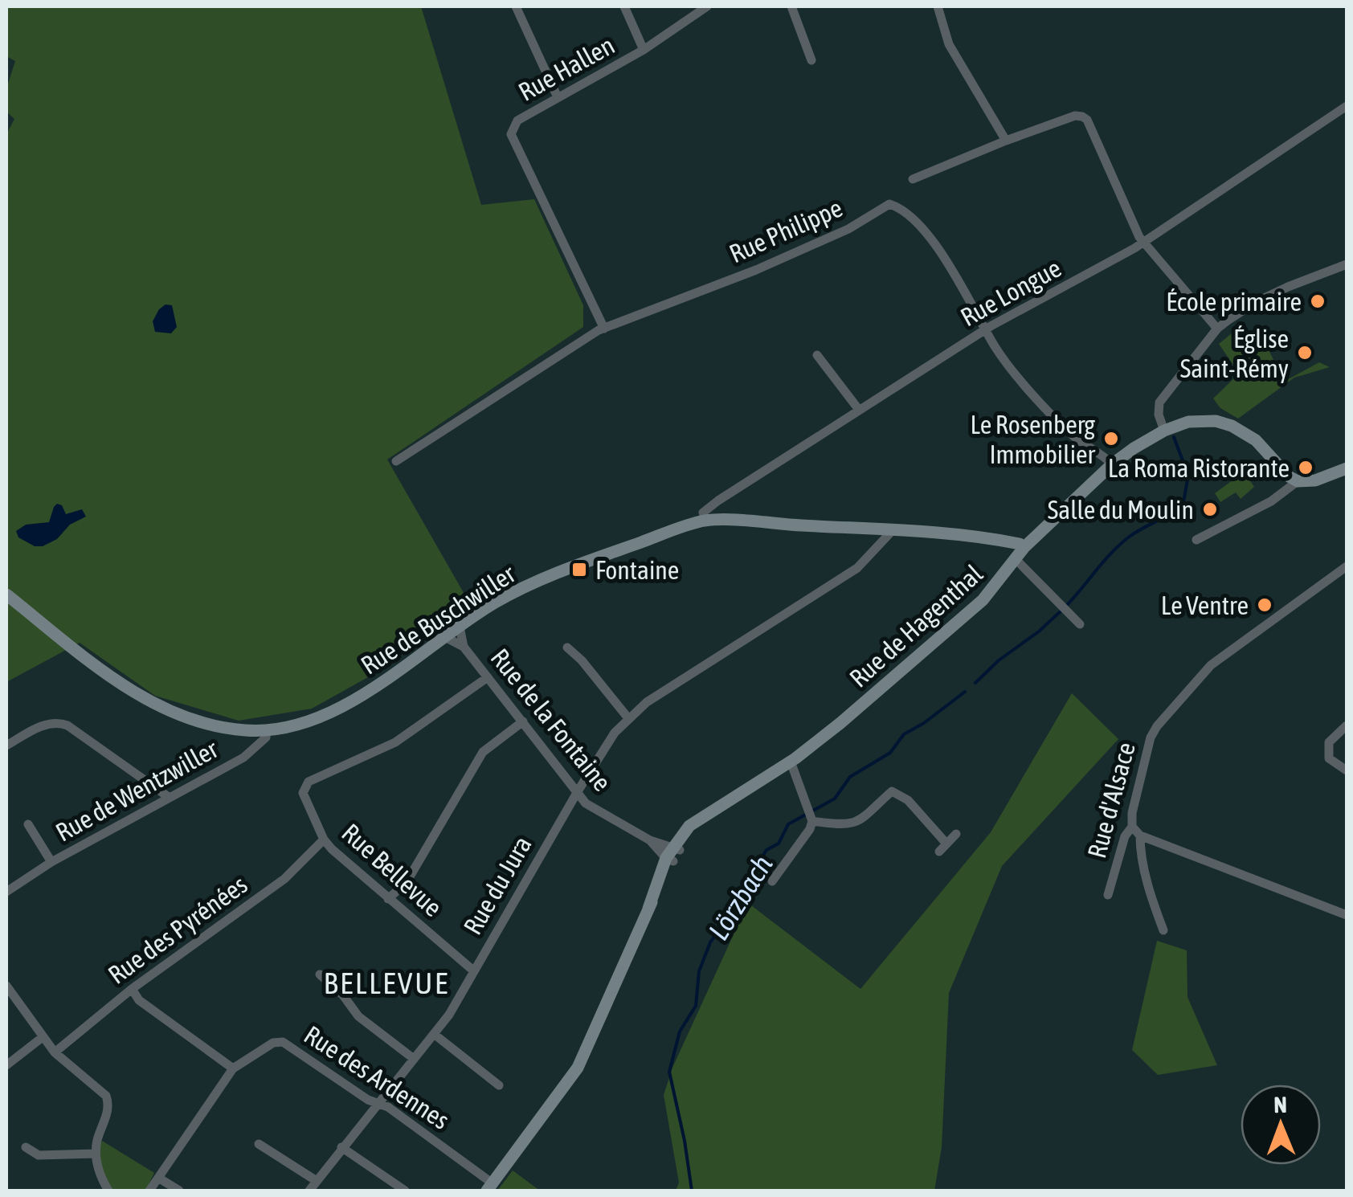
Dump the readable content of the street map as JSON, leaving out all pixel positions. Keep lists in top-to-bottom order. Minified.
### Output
{"streets":{"main road":["Rue de Buschwiller","Rue de Hagenthal"],"street":["Rue Hallen","Rue Philippe","Rue Longue","Rue de la Fontaine","Rue de Wentzwiller","Rue d'Alsace","Rue Bellevue","Rue du Jura","Rue des Pyrénées","Rue des Ardennes"]},"crossings":[["Rue Hallen","Rue Philippe"],["Rue Philippe","Rue Longue"],["Rue Philippe","Rue de Hagenthal"],["Rue Longue","Rue de Buschwiller"],["Rue de Buschwiller","Rue de Hagenthal"],["Rue de Buschwiller","Rue de la Fontaine"],["Rue de Buschwiller","Rue de Wentzwiller"],["Rue de Buschwiller","Rue du Jura"],["Rue de Hagenthal","Rue de la Fontaine"],["Rue de Hagenthal","Rue des Ardennes"],["Rue de la Fontaine","Rue Bellevue"],["Rue de la Fontaine","Rue du Jura"],["Rue Bellevue","Rue du Jura"],["Rue Bellevue","Rue des Pyrénées"],["Rue du Jura","Rue des Ardennes"]],"districts":["BELLEVUE"],"water":["Lörzbach"],"places":{"other":["École primaire","Église Saint-Rémy","Le Rosenberg Immobilier","La Roma Ristorante","Salle du Moulin","Le Ventre"],"transit":["Fontaine"]},"north":"top"}
